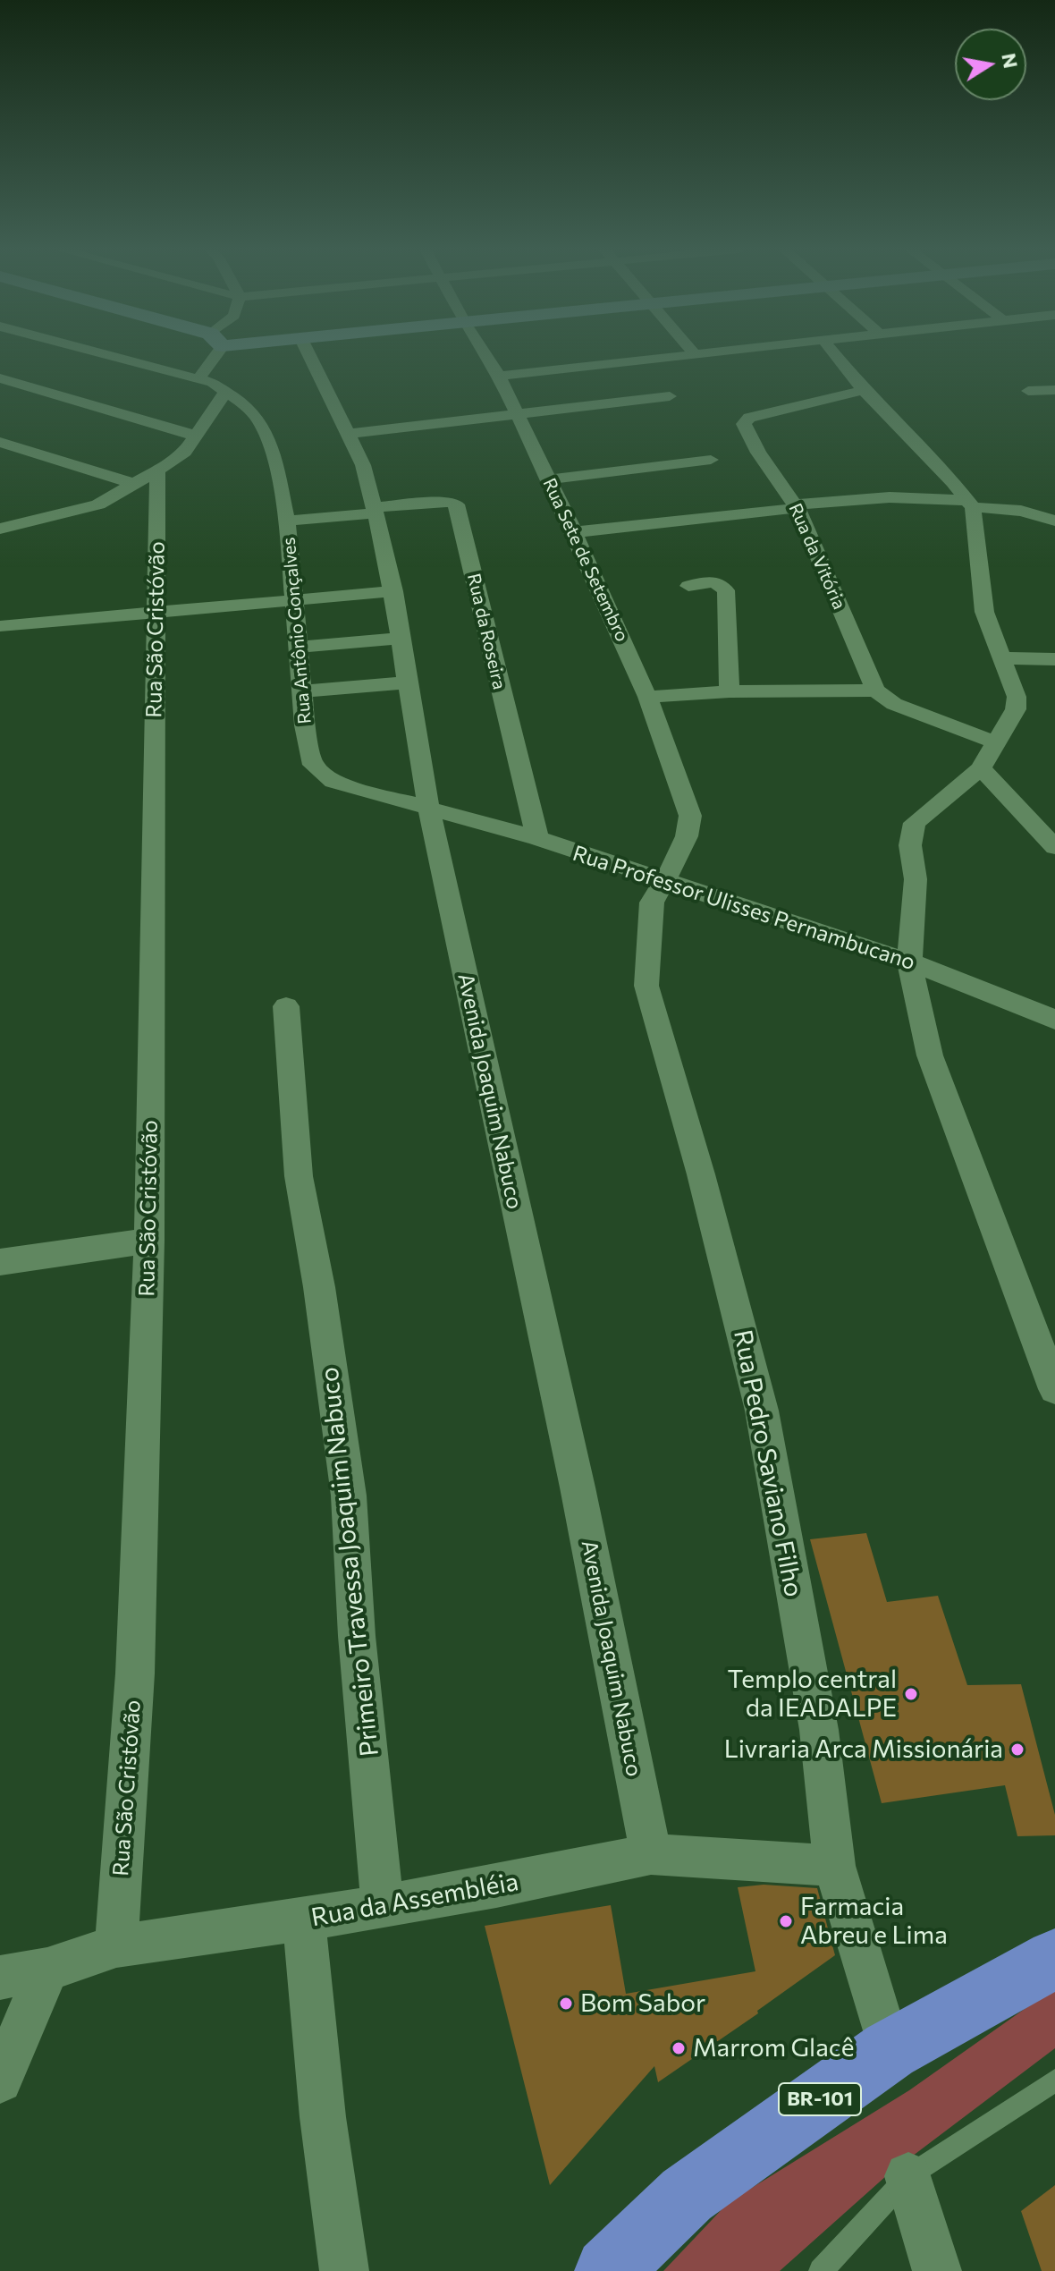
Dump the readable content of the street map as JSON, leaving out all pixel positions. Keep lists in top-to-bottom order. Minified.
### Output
{"streets":{"highway":["BR-101"],"street":["Rua da Vitória","Rua Sete de Setembro","Rua São Cristóvão","Rua Antônio Gonçalves","Rua da Roseira","Rua Professor Ulisses Pernambucano","Avenida Joaquim Nabuco","Rua Pedro Saviano Filho","Primeiro Travessa Joaquim Nabuco","Rua da Assembléia"]},"crossings":[["Rua Sete de Setembro","Rua Professor Ulisses Pernambucano"],["Rua Sete de Setembro","Rua Pedro Saviano Filho"],["Rua São Cristóvão","Rua da Assembléia"],["Rua Antônio Gonçalves","Rua Professor Ulisses Pernambucano"],["Rua Antônio Gonçalves","Avenida Joaquim Nabuco"],["Rua da Roseira","Rua Professor Ulisses Pernambucano"],["Rua da Roseira","Avenida Joaquim Nabuco"],["Rua Professor Ulisses Pernambucano","Avenida Joaquim Nabuco"],["Rua Professor Ulisses Pernambucano","Rua Pedro Saviano Filho"],["Avenida Joaquim Nabuco","Rua da Assembléia"],["Rua Pedro Saviano Filho","Rua da Assembléia"],["Rua Pedro Saviano Filho","BR-101"],["Primeiro Travessa Joaquim Nabuco","Rua da Assembléia"]],"places":["Templo central da IEADALPE","Livraria Arca Missionária","Farmacia Abreu e Lima","Bom Sabor","Marrom Glacê"],"north":"right"}
